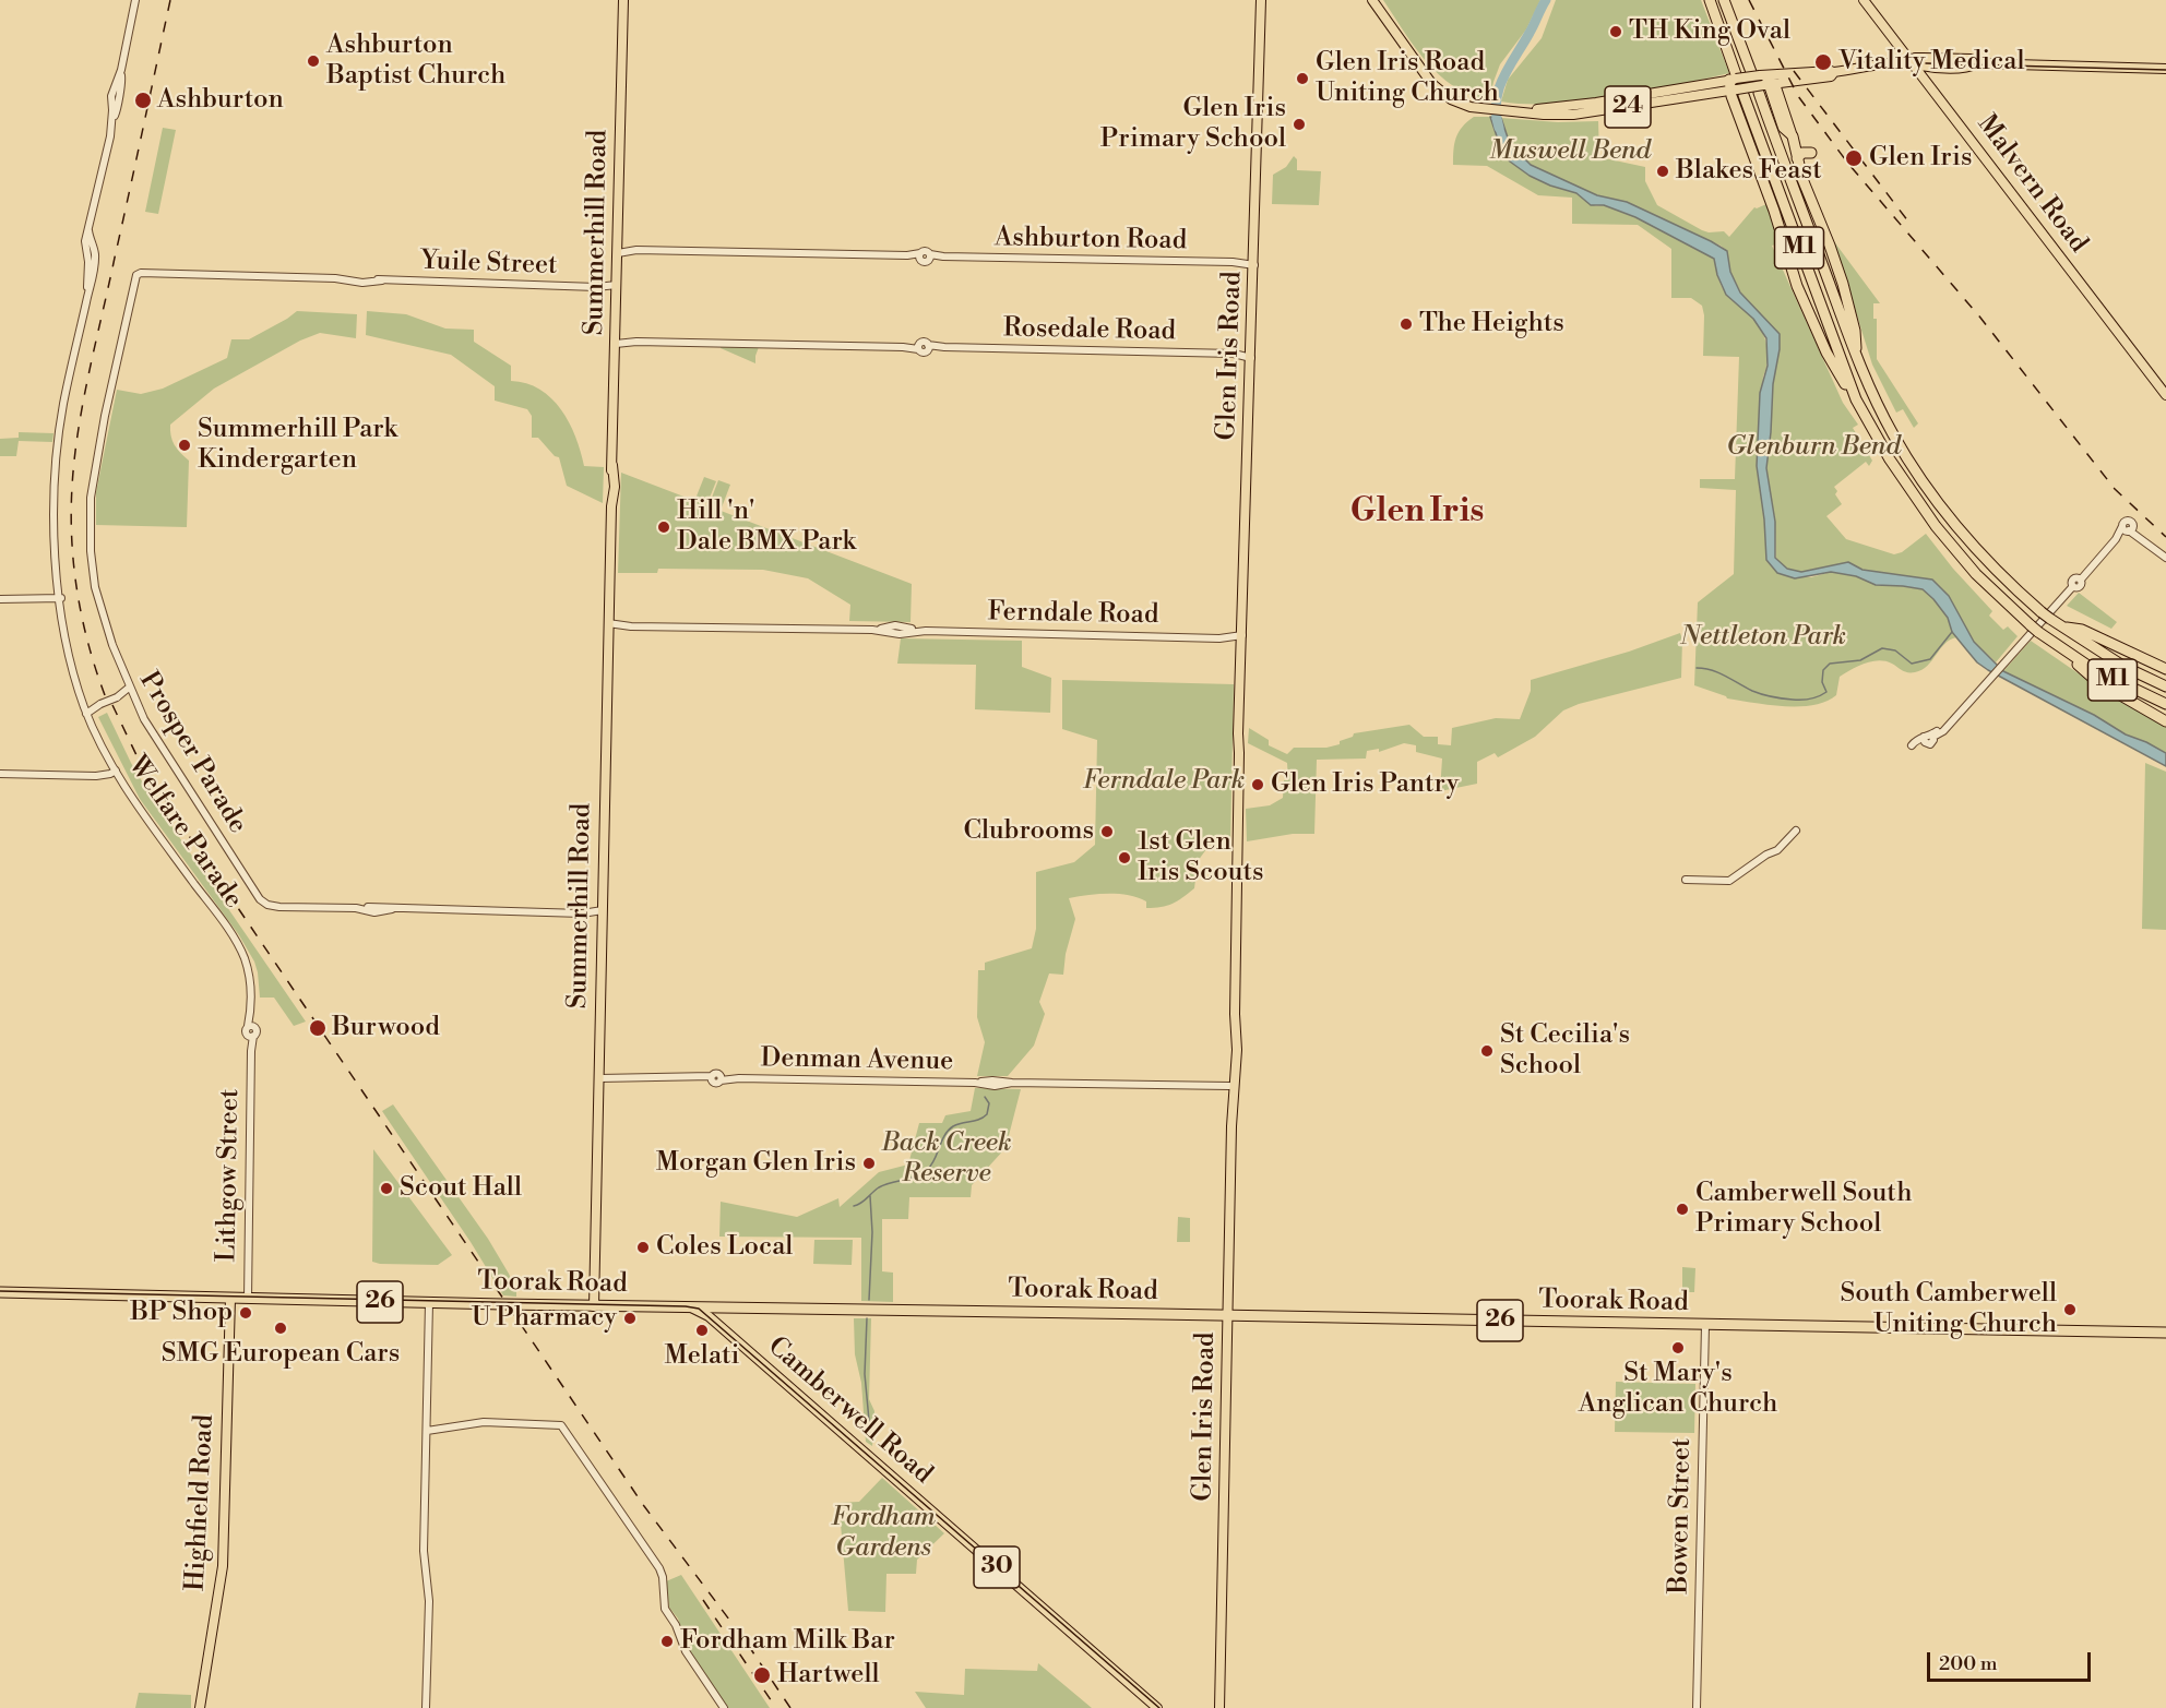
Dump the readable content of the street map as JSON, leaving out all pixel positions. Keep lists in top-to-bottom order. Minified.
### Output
{"streets":{"highway":["M1","Toorak Road","26"],"main road":["24","Malvern Road","Summerhill Road","Glen Iris Road","Camberwell Road","Highfield Road","30"],"street":["Ashburton Road","Yuile Street","Rosedale Road","Ferndale Road","Prosper Parade","Welfare Parade","Denman Avenue","Lithgow Street","Bowen Street"]},"crossings":[["24","Malvern Road"],["24","M1"],["Summerhill Road","Ashburton Road"],["Summerhill Road","Yuile Street"],["Summerhill Road","Rosedale Road"],["Summerhill Road","Ferndale Road"],["Summerhill Road","Prosper Parade"],["Summerhill Road","Denman Avenue"],["Summerhill Road","Toorak Road"],["Ashburton Road","Glen Iris Road"],["Yuile Street","Prosper Parade"],["Rosedale Road","Glen Iris Road"],["Glen Iris Road","Ferndale Road"],["Glen Iris Road","Denman Avenue"],["Glen Iris Road","Toorak Road"],["Welfare Parade","Lithgow Street"],["Lithgow Street","Toorak Road"],["Toorak Road","Camberwell Road"],["Toorak Road","Highfield Road"],["Toorak Road","Bowen Street"]],"districts":["Glen Iris"],"parks":["Muswell Bend","Glenburn Bend","Nettleton Park","Ferndale Park","Back Creek Reserve","Fordham Gardens"],"places":["TH King Oval","Ashburton Baptist Church","Vitality Medical","Glen Iris Road Uniting Church","Ashburton","Glen Iris Primary School","Glen Iris","Blakes Feast","The Heights","Summerhill Park Kindergarten","Hill 'n' Dale BMX Park","Glen Iris Pantry","Clubrooms","1st Glen Iris Scouts","Burwood","St Cecilia's School","Morgan Glen Iris","Scout Hall","Camberwell South Primary School","Coles Local","South Camberwell Uniting Church","BP Shop","U Pharmacy","SMG European Cars","Melati","St Mary's Anglican Church","Fordham Milk Bar","Hartwell"],"scale_bar":"200 m"}
